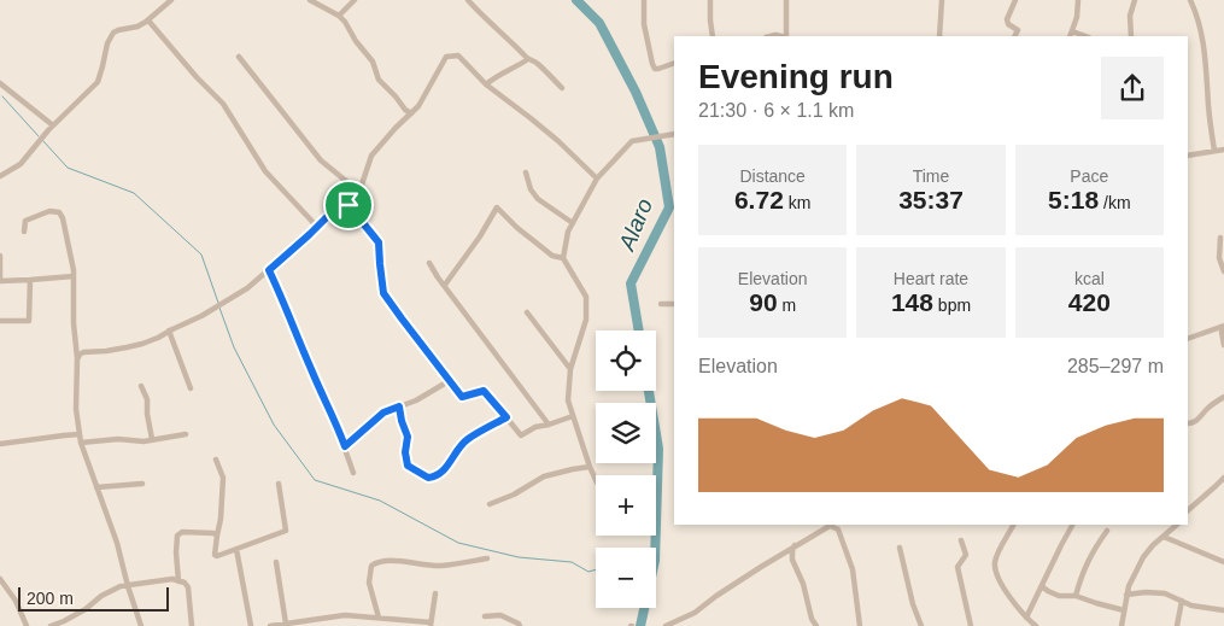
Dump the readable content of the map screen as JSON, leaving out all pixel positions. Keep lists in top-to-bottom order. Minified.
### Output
{"water":["Alaro"],"scale_bar":"200 m","page":{"heading":["Evening run","21:30 · 6 × 1.1 km"],"stats":[["Distance","6.72 km"],["Time","35:37"],["Pace","5:18 /km"],["Elevation","90 m"],["Heart rate","148 bpm"],["kcal","420"]],"map_buttons":["+","−"],"chart":["Elevation","285–297 m"],"scale":"200 m"}}
